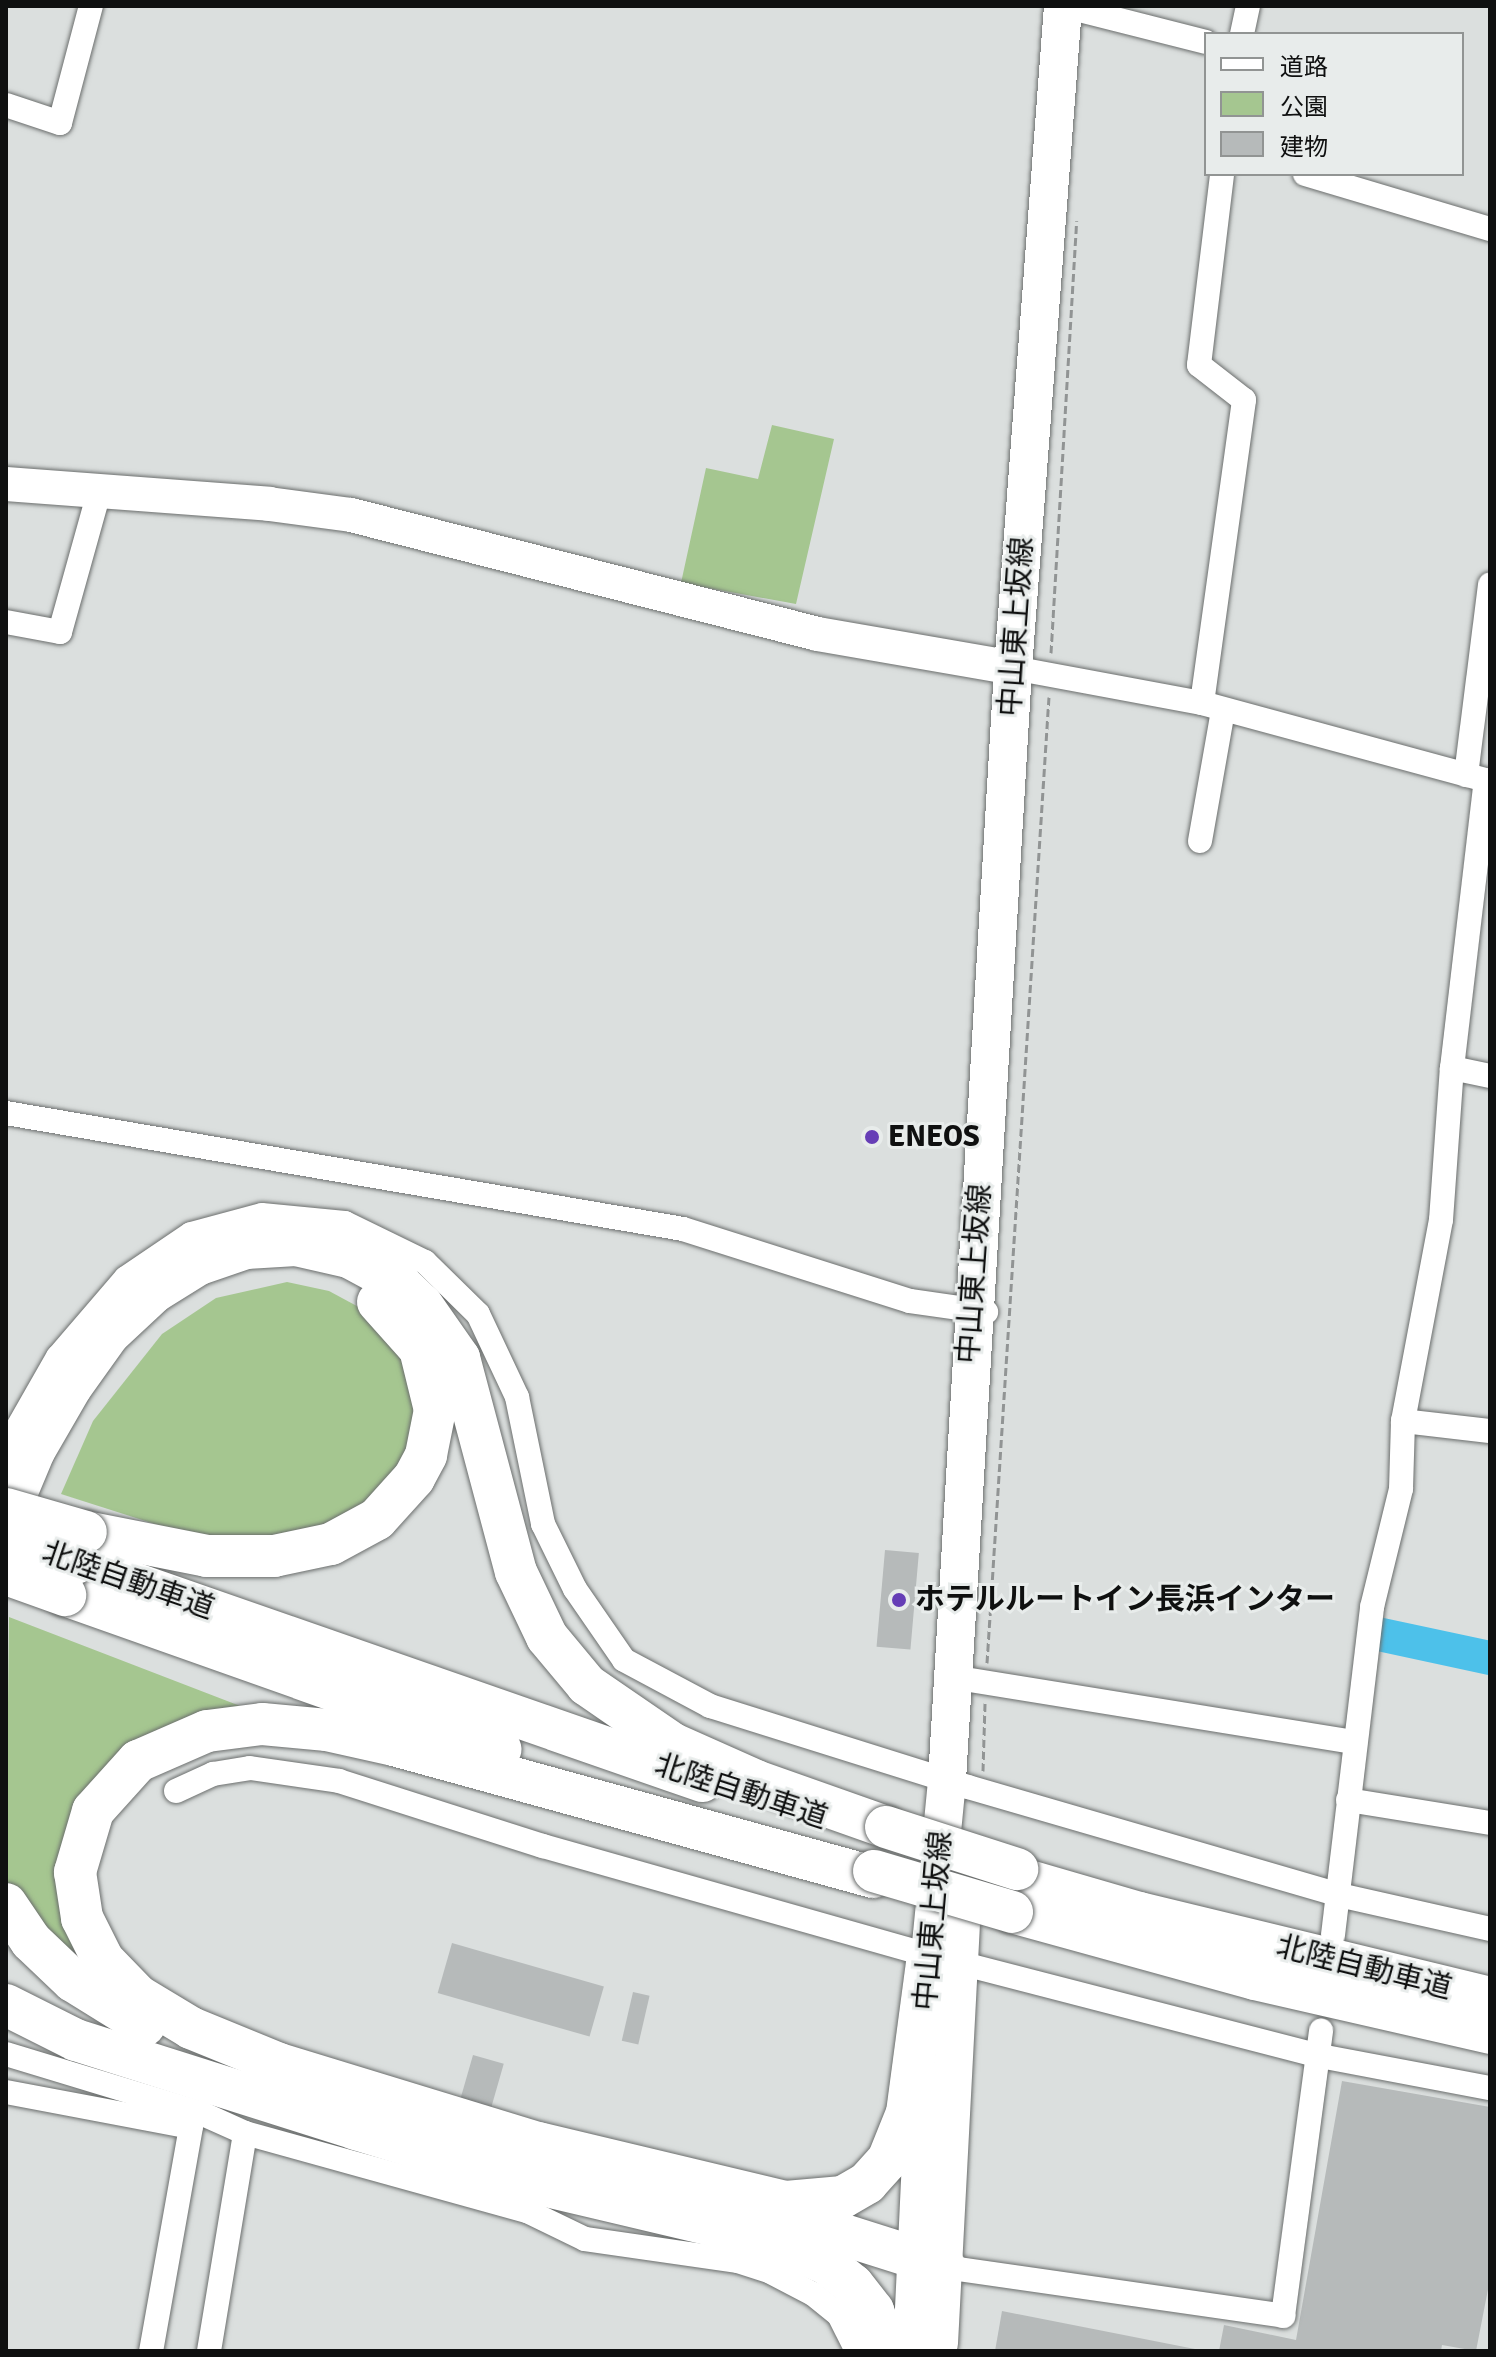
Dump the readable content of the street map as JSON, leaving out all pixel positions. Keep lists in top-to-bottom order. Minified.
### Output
{"streets":{"highway":["北陸自動車道"],"main road":["中山東上坂線"]},"places":["ENEOS","ホテルルートイン長浜インター"],"legend":["道路","公園","建物"]}
